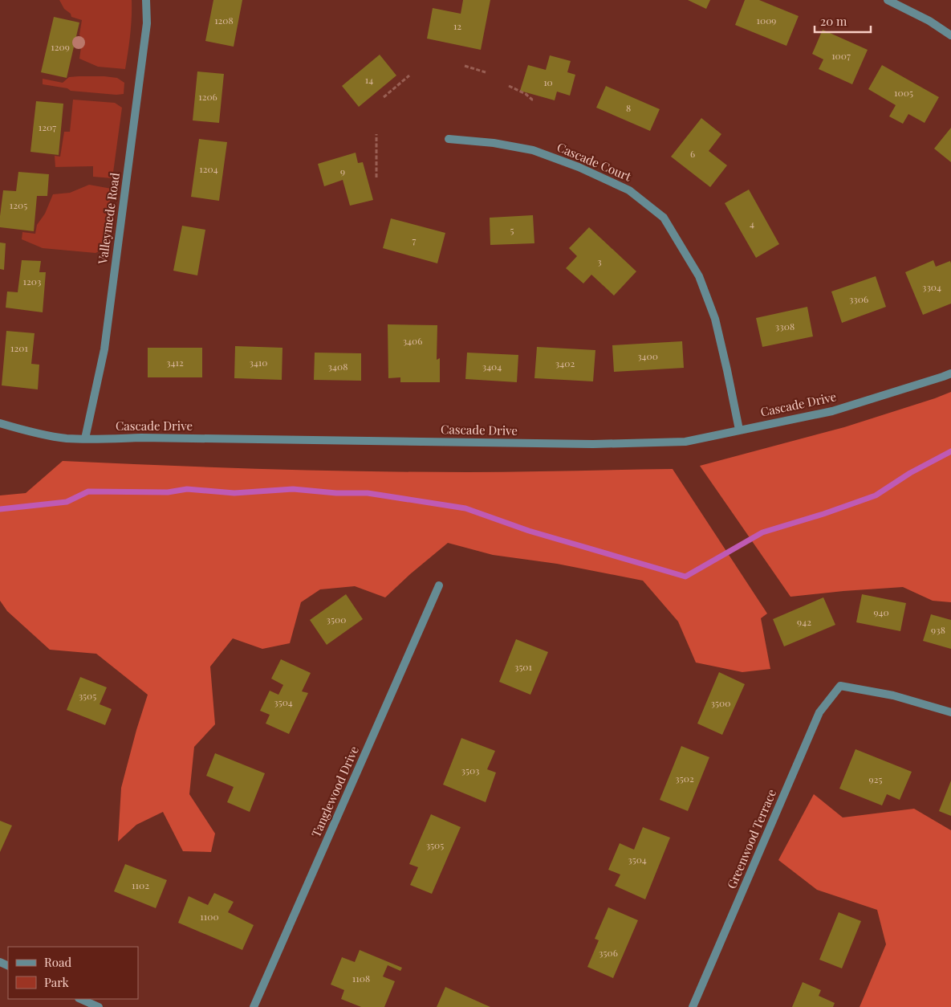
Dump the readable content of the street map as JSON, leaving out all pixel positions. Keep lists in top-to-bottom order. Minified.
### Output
{"streets":{"street":["Cascade Court","Valleymede Road","Cascade Drive","Tanglewood Drive","Greenwood Terrace"]},"crossings":[["Cascade Court","Cascade Drive"],["Valleymede Road","Cascade Drive"]],"house_numbers":["1208","1009","12","1209","1007","14","10","1005","1206","8","1207","6","1204","9","1205","4","5","7","3","1203","3304","3306","3308","3406","1201","3400","3412","3410","3402","3408","3404","940","3500","942","938","3501","3505","3504","3500","3503","3502","925","3505","3504","1102","1100","3506","1108"],"legend":["Road","Park"],"scale_bar":"20 m"}
